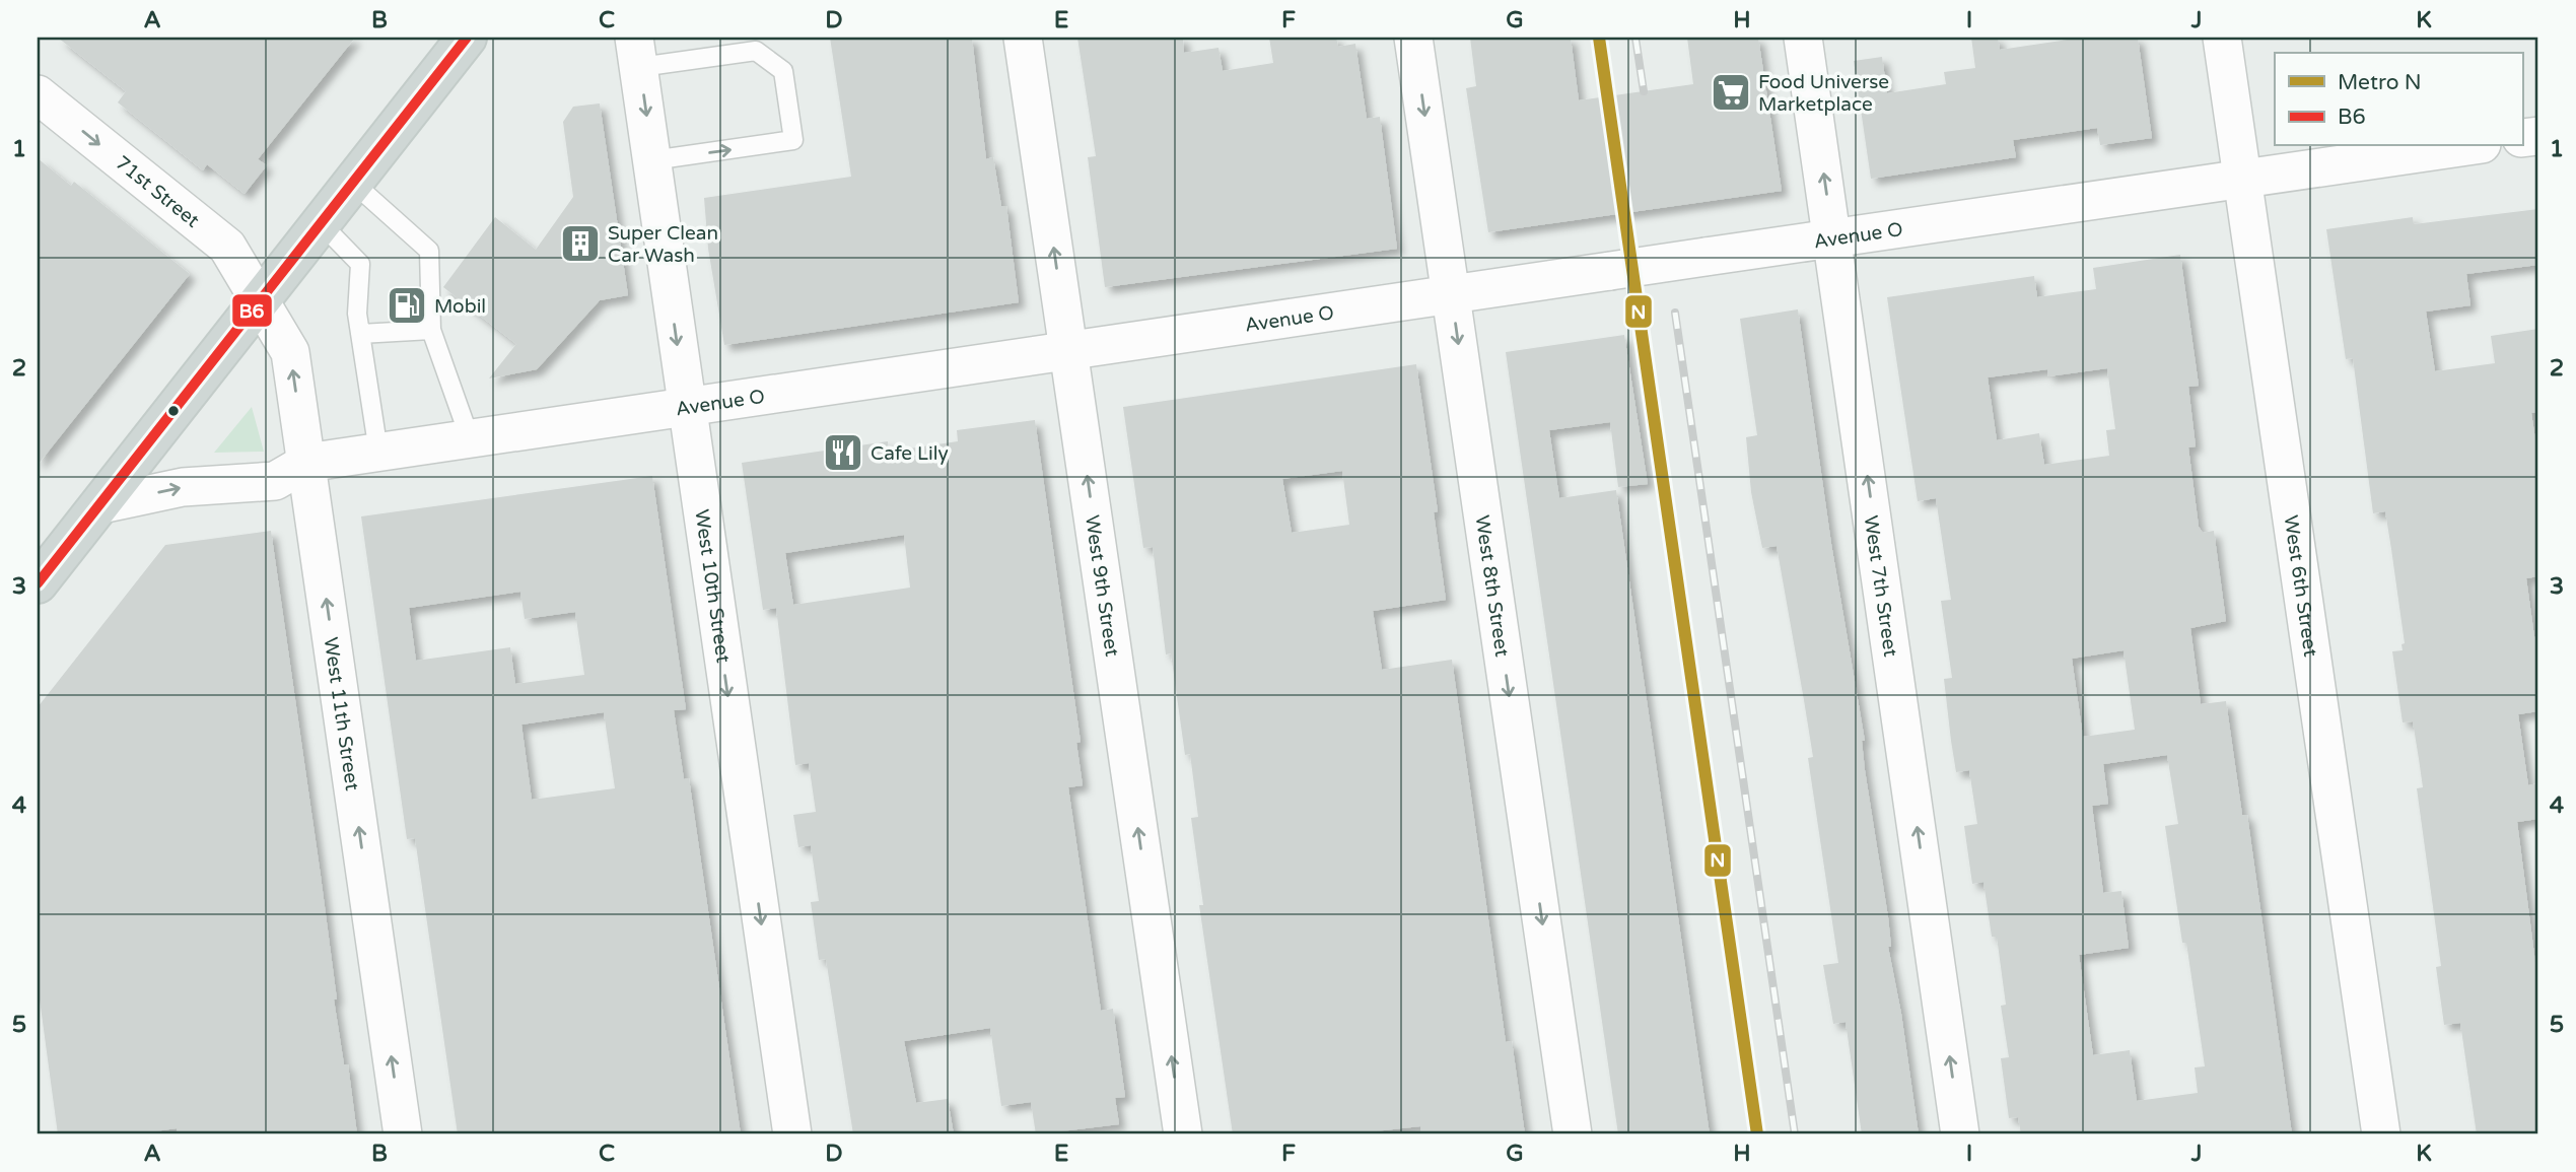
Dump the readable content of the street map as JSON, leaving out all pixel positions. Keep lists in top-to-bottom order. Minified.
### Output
{"streets":{"street":["71st Street","Avenue O","West 9th Street","West 8th Street","West 7th Street","West 6th Street","West 10th Street","West 11th Street"]},"crossings":[["71st Street","West 11th Street"],["Avenue O","West 9th Street"],["Avenue O","West 8th Street"],["Avenue O","West 7th Street"],["Avenue O","West 6th Street"],["Avenue O","West 10th Street"],["Avenue O","West 11th Street"]],"one_way":["71st Street","West 9th Street","West 8th Street","West 7th Street","West 10th Street","West 11th Street"],"places":{"supermarket":["Food Universe Marketplace"],"building":["Super Clean Car Wash"],"fuel station":["Mobil"],"restaurant":["Cafe Lily"]},"lines":["metro line N","transit line B6"],"legend":["Metro N","B6"],"grid":{"columns":["A","B","C","D","E","F","G","H","I","J","K"],"rows":["1","2","3","4","5"]}}
